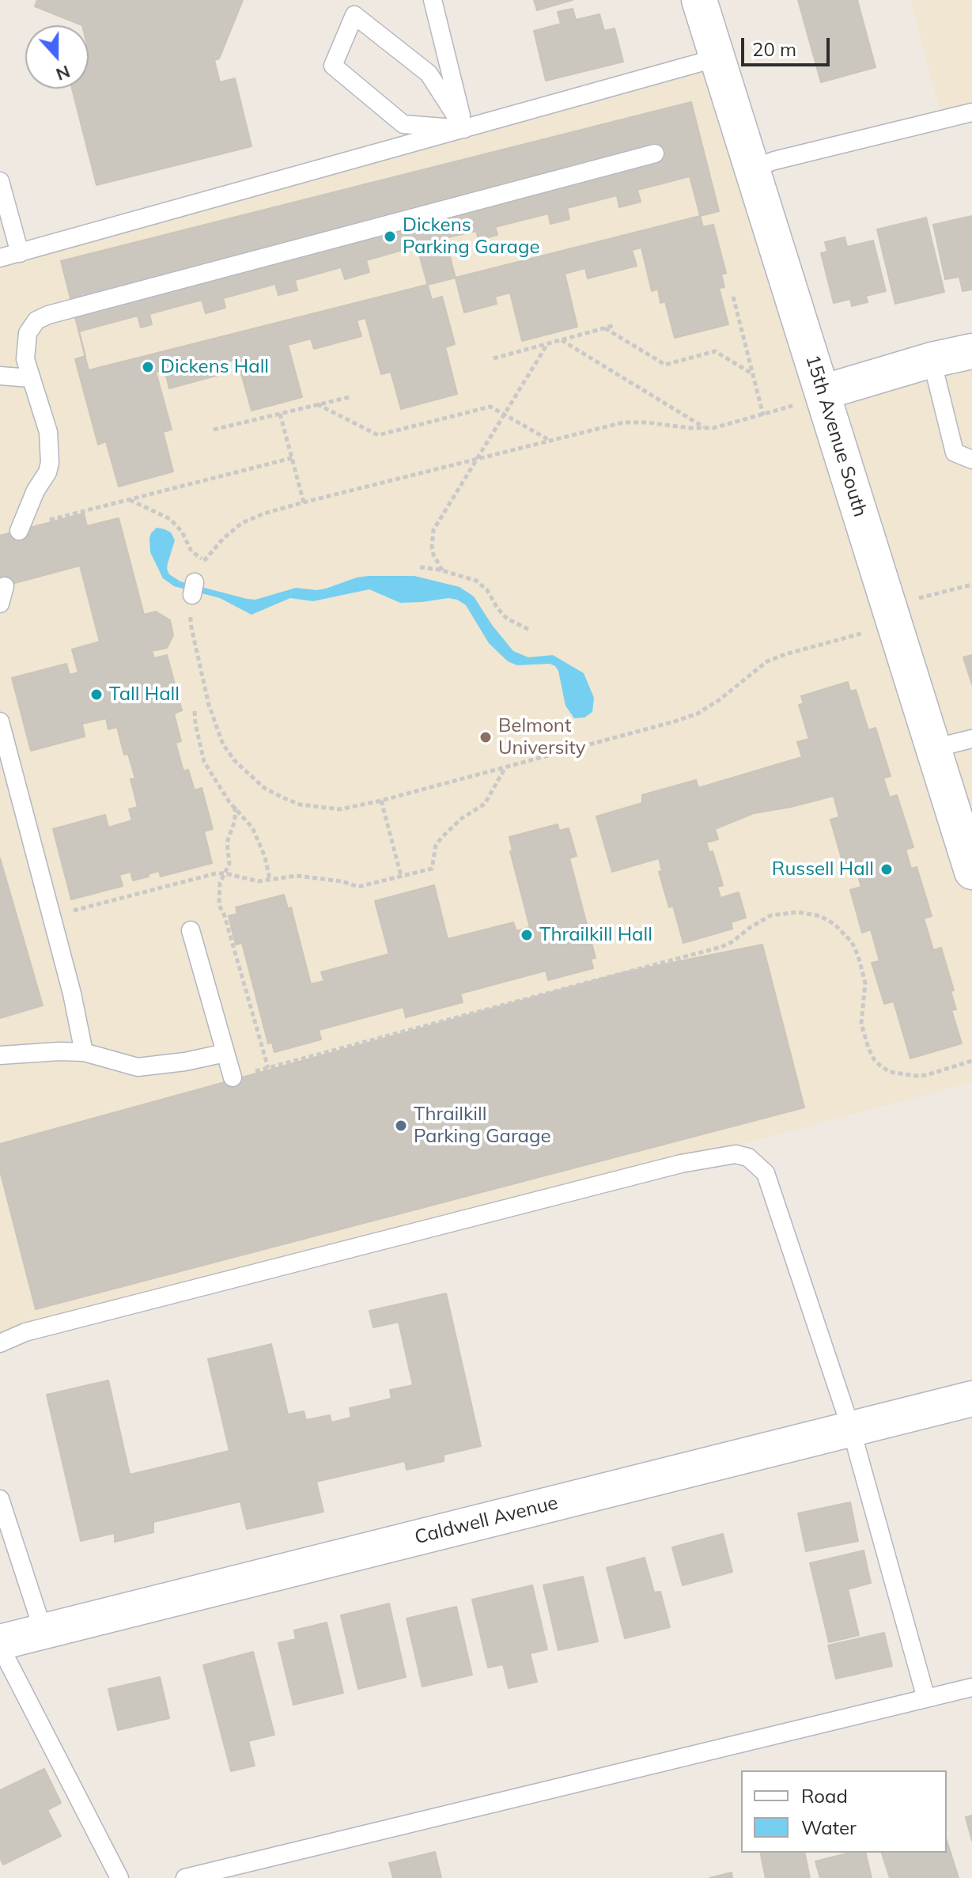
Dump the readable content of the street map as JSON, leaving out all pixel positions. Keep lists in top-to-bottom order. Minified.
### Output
{"streets":{"street":["15th Avenue South","Caldwell Avenue"]},"places":["Dickens Parking Garage","Dickens Hall","Tall Hall","Belmont University","Russell Hall","Thrailkill Hall","Thrailkill Parking Garage"],"legend":["Road","Water"],"scale_bar":"20 m","north":"bottom"}
